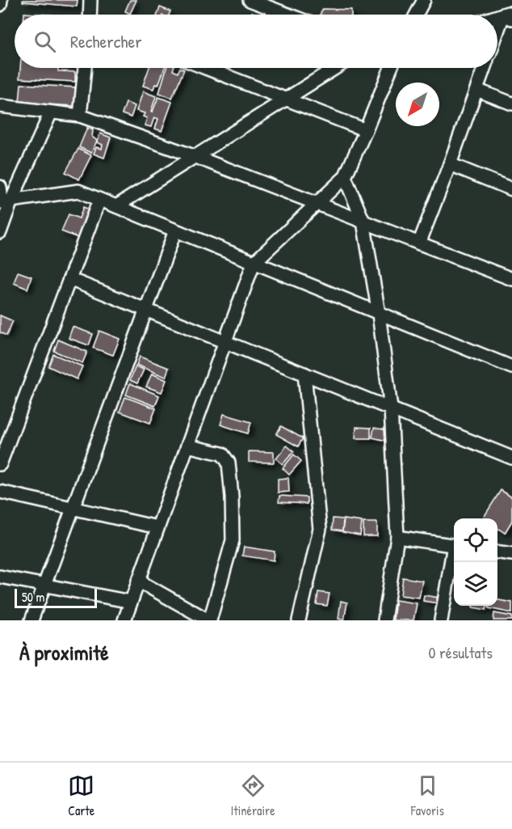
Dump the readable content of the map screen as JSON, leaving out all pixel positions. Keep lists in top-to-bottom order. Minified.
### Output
{"scale_bar":"50 m","north":"bottom left","page":{"search":"Rechercher","scale":"50 m","heading":["À proximité","0 résultats"],"nav":["Carte","Itinéraire","Favoris"]}}
